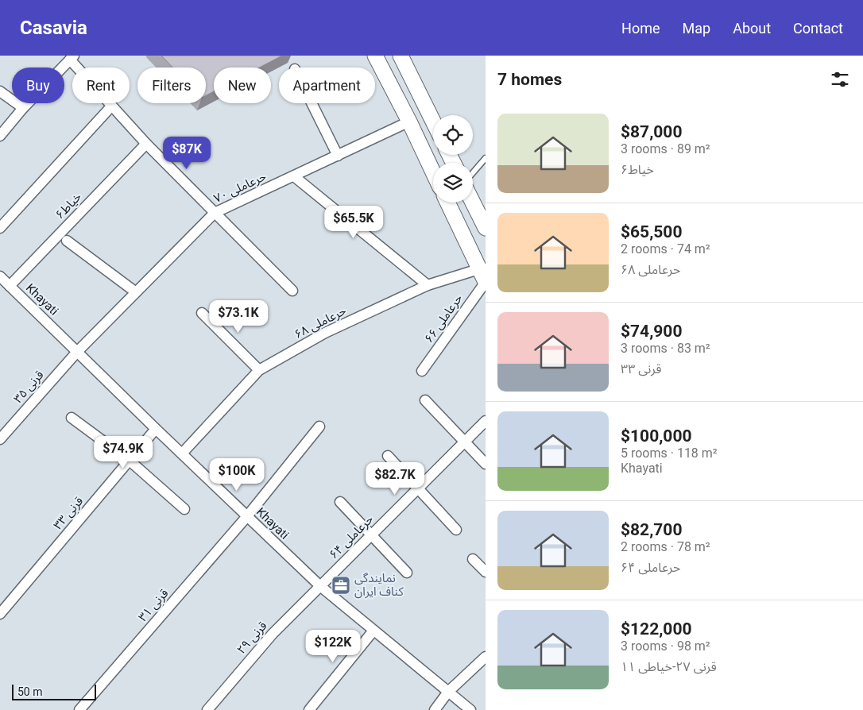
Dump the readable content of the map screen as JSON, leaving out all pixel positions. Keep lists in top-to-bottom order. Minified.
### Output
{"streets":{"street":["حرعاملی ۷۰","خیاط۶","Khayati","حرعاملی ۶۶","حرعاملی ۶۸","قرنی ۳۵","قرنی ۳۳","حرعاملی ۶۴","قرنی ۳۱","قرنی ۲۹"]},"crossings":[["حرعاملی ۷۰","Khayati"],["حرعاملی ۷۰","قرنی ۳۵"],["خیاط۶","Khayati"],["Khayati","حرعاملی ۶۸"],["Khayati","قرنی ۳۵"],["Khayati","قرنی ۳۳"],["Khayati","حرعاملی ۶۴"],["Khayati","قرنی ۳۱"],["Khayati","قرنی ۲۹"],["حرعاملی ۶۶","حرعاملی ۶۸"],["حرعاملی ۶۴","قرنی ۲۹"]],"places":{"office":["نمایندگی کناف ایران"]},"scale_bar":"50 m","page":{"header":"Casavia","nav":["Home","Map","About","Contact"],"heading":"7 homes","chip":["Buy","Rent","Filters","New","Apartment"],"list":[{"name":"$87,000","note":"3 rooms · 89 m² · خیاط۶"},{"name":"$65,500","note":"2 rooms · 74 m² · حرعاملی ۶۸"},{"name":"$74,900","note":"3 rooms · 83 m² · قرنی ۳۳"},{"name":"$100,000","note":"5 rooms · 118 m² · Khayati"},{"name":"$82,700","note":"2 rooms · 78 m² · حرعاملی ۶۴"},{"name":"$122,000","note":"3 rooms · 98 m² · قرنی ۲۷-خیاطی ۱۱"}],"price":["$87K","$65.5K","$73.1K","$74.9K","$100K","$82.7K","$122K"],"scale":"50 m"}}
